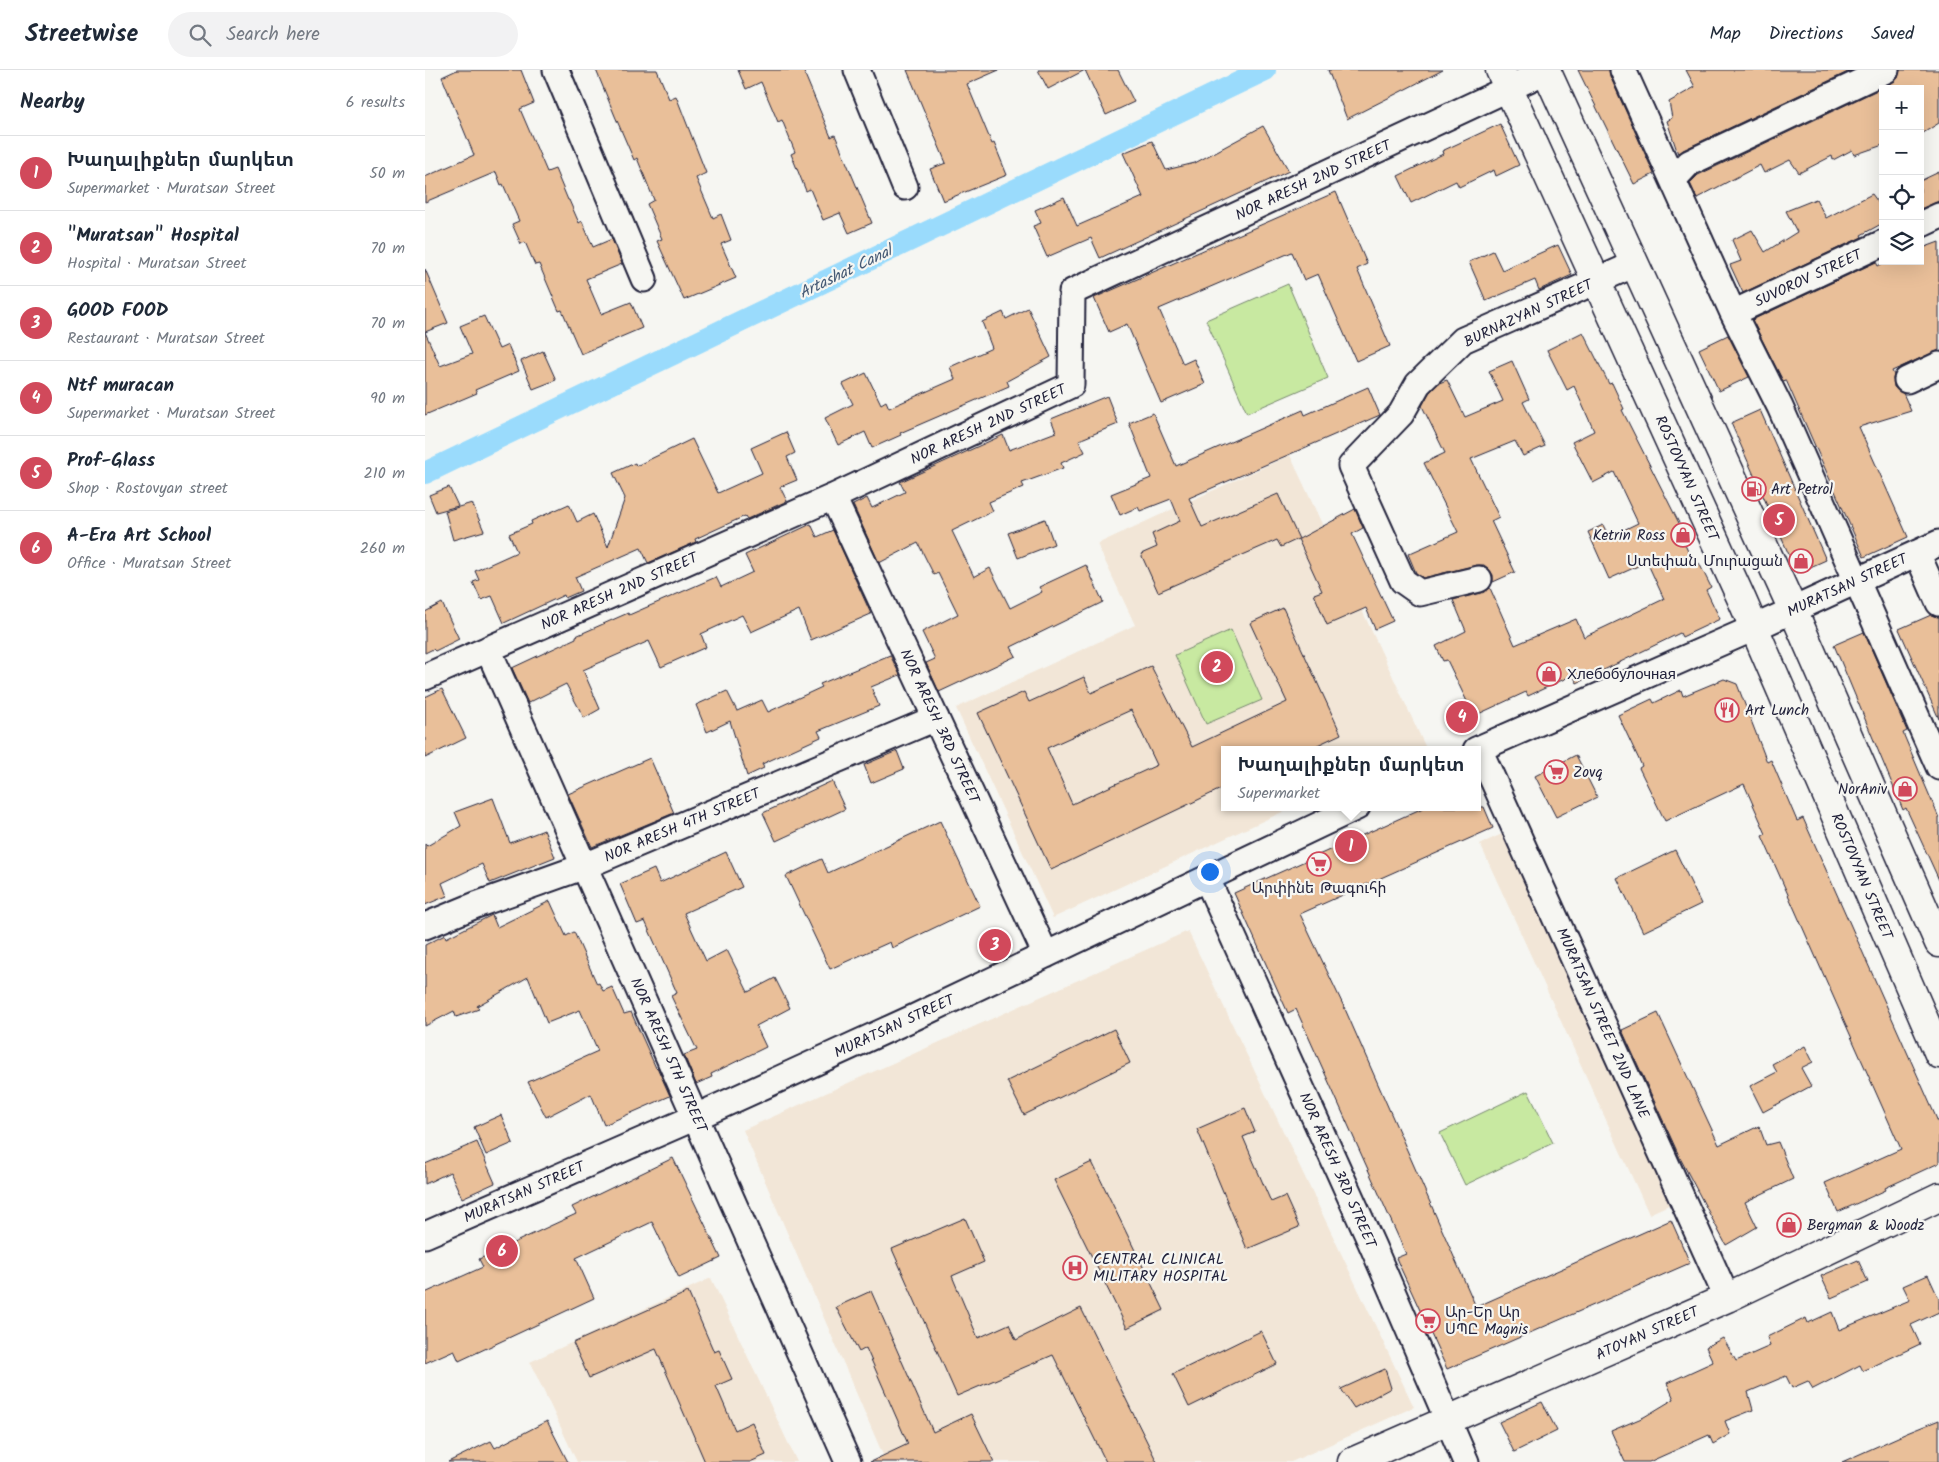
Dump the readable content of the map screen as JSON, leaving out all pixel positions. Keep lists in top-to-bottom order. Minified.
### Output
{"streets":{"main road":["ROSTOVYAN STREET","ATOYAN STREET"],"street":["NOR ARESH 2ND STREET","SUVOROV STREET","BURNAZYAN STREET","MURATSAN STREET","NOR ARESH 3RD STREET","NOR ARESH 4TH STREET","MURATSAN STREET 2ND LANE","NOR ARESH 5TH STREET"]},"crossings":[["NOR ARESH 2ND STREET","ROSTOVYAN STREET"],["NOR ARESH 2ND STREET","NOR ARESH 3RD STREET"],["NOR ARESH 2ND STREET","NOR ARESH 5TH STREET"],["BURNAZYAN STREET","ROSTOVYAN STREET"],["ROSTOVYAN STREET","MURATSAN STREET"],["MURATSAN STREET","NOR ARESH 3RD STREET"],["MURATSAN STREET","NOR ARESH 5TH STREET"],["NOR ARESH 3RD STREET","NOR ARESH 4TH STREET"],["NOR ARESH 3RD STREET","ATOYAN STREET"],["NOR ARESH 4TH STREET","NOR ARESH 5TH STREET"],["MURATSAN STREET 2ND LANE","ATOYAN STREET"]],"water":["Artashat Canal"],"places":{"fuel station":["Art Petrol"],"shop":["Ketrin Ross","Ստեփան Մուրացան","Хлебобулочная","NorAniv","Bergman & Woodz"],"restaurant":["Art Lunch"],"supermarket":["Zovq","Արփինե Թագուհի","Ար-Եր Ար ՍՊԸ Magnis"],"hospital":["CENTRAL CLINICAL MILITARY HOSPITAL"]},"page":{"header":"Streetwise","search":"Search here","nav":["Map","Directions","Saved"],"heading":["Nearby","6 results"],"map_buttons":["+","−"],"list":[{"mark":"1","name":"Խաղալիքներ մարկետ","note":"Supermarket · Muratsan Street","value":"50 m"},{"mark":"2","name":"\"Muratsan\" Hospital","note":"Hospital · Muratsan Street","value":"70 m"},{"mark":"3","name":"GOOD FOOD","note":"Restaurant · Muratsan Street","value":"70 m"},{"mark":"4","name":"Ntf muracan","note":"Supermarket · Muratsan Street","value":"90 m"},{"mark":"5","name":"Prof-Glass","note":"Shop · Rostovyan street","value":"210 m"},{"mark":"6","name":"A-Era Art School","note":"Office · Muratsan Street","value":"260 m"}],"pins":["5","2","4","1","3","6"],"popup":["Խաղալիքներ մարկետ","Supermarket"]}}
